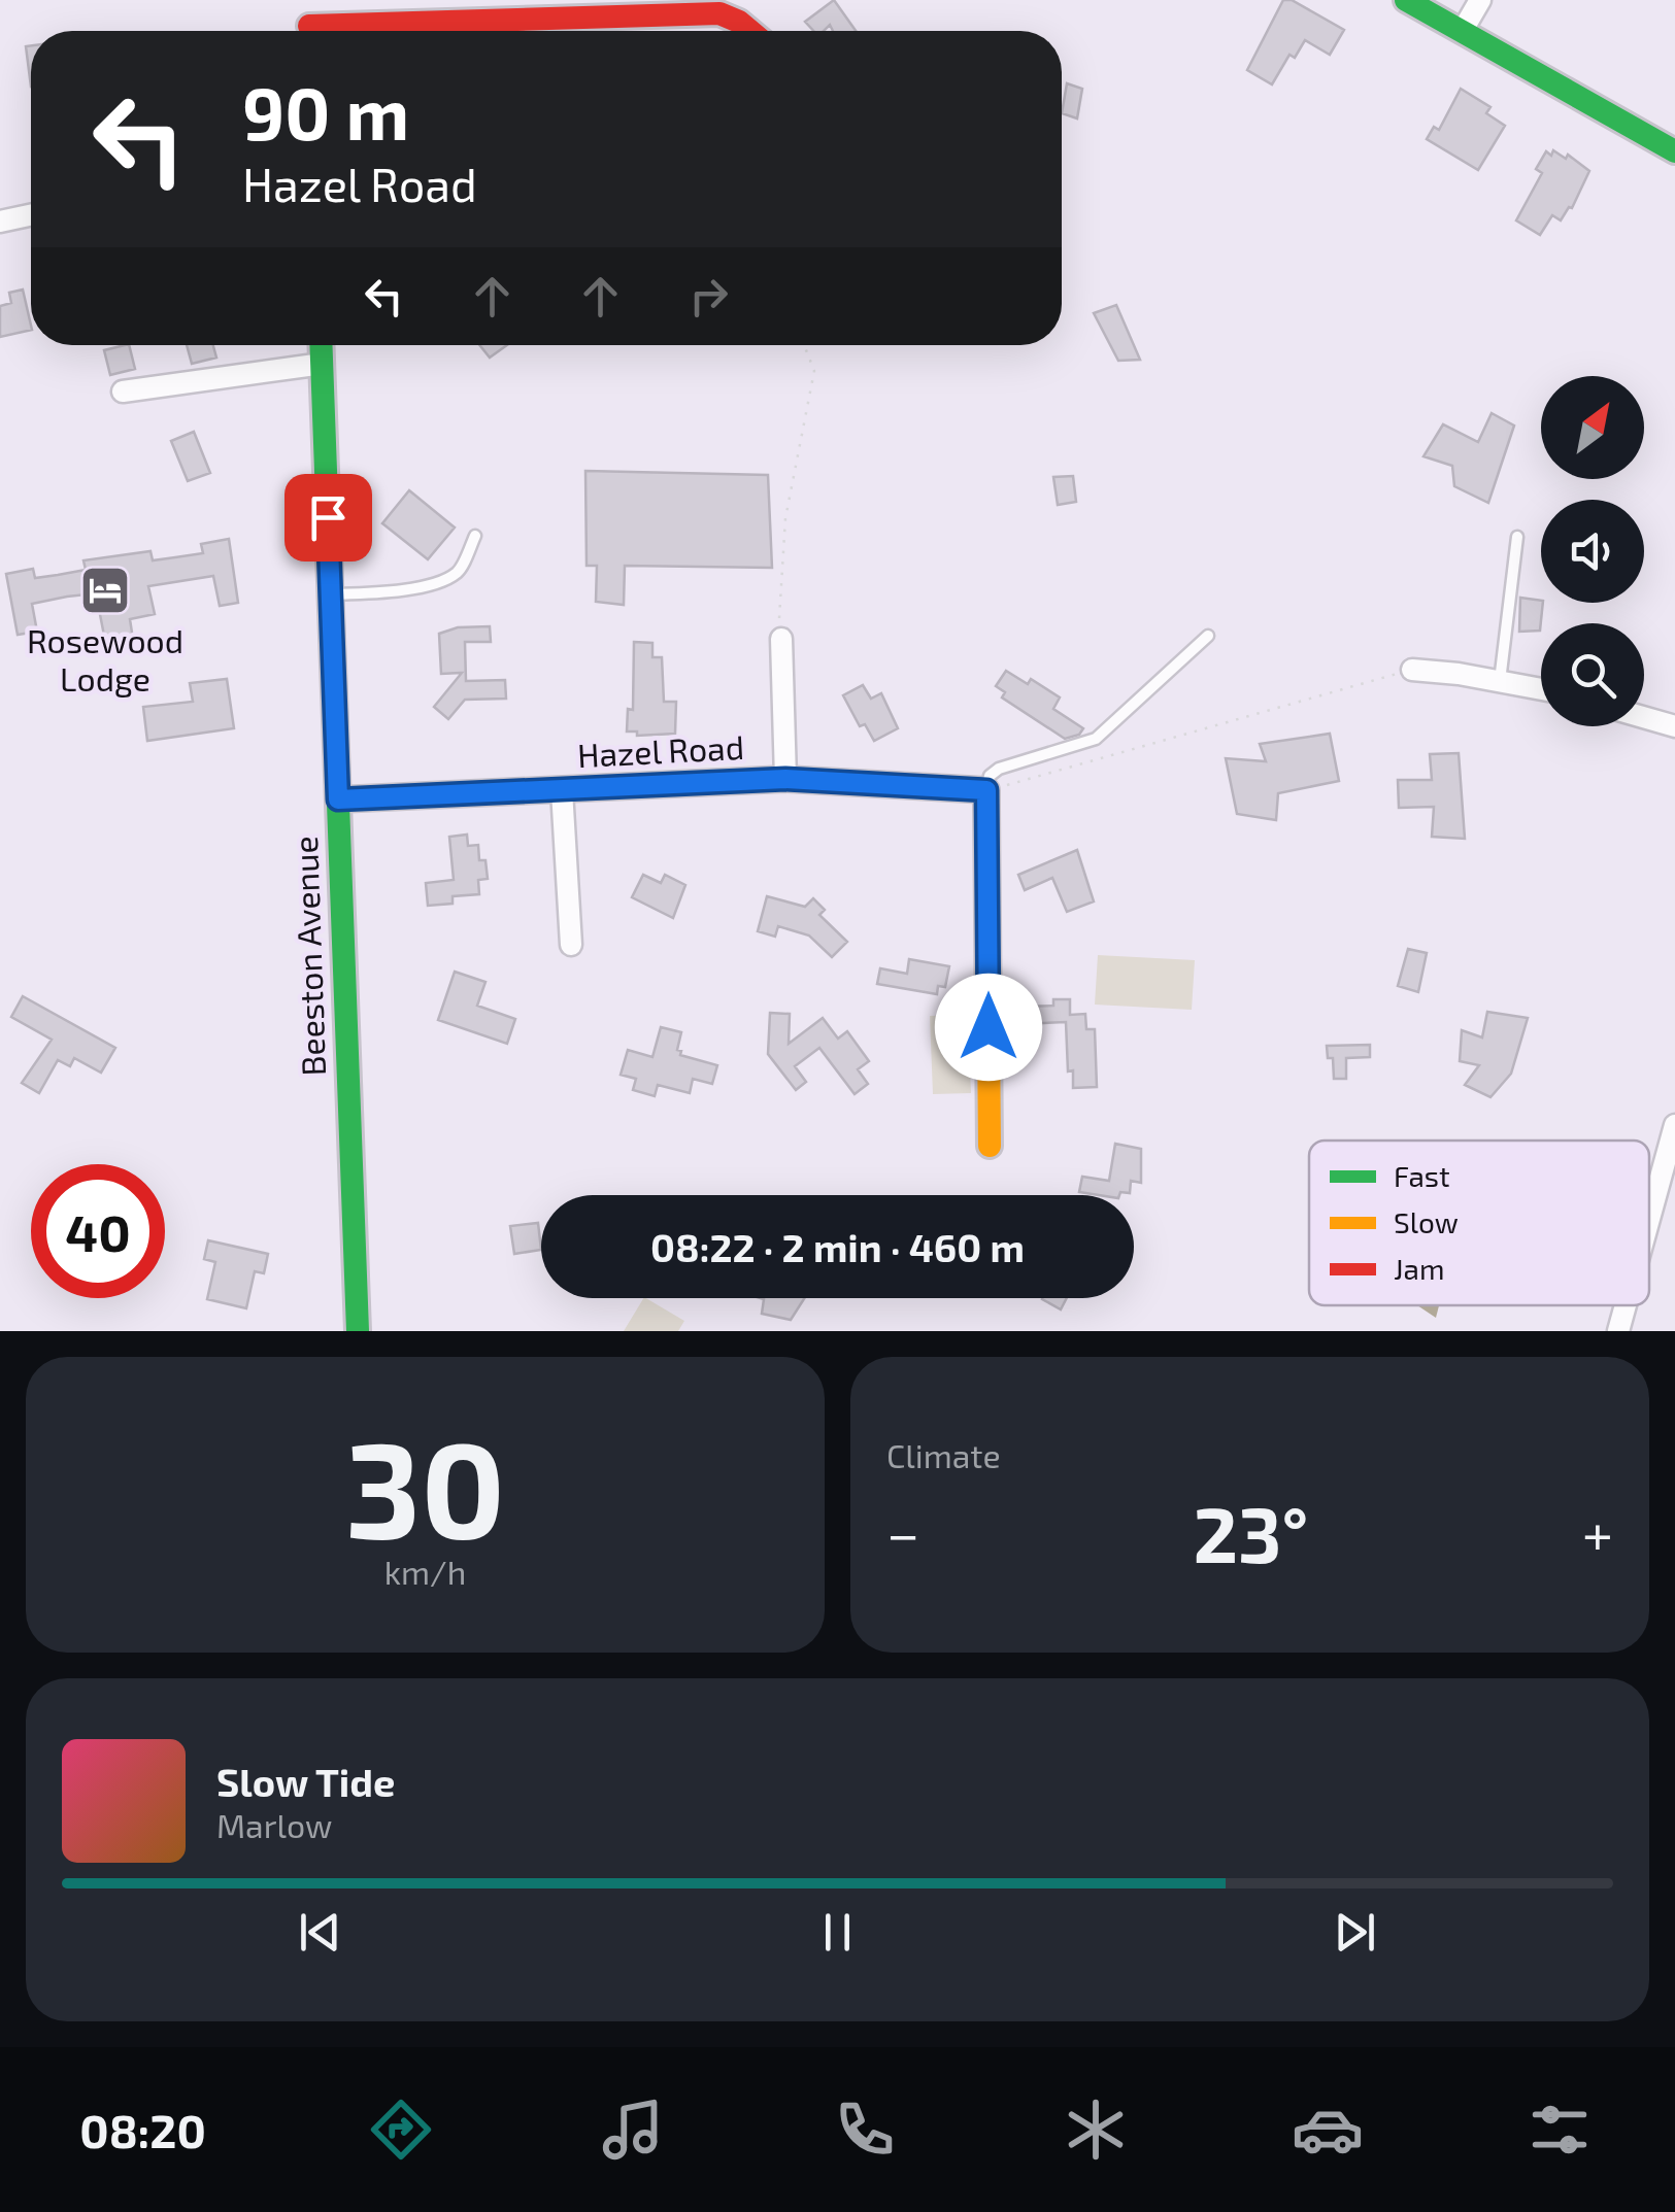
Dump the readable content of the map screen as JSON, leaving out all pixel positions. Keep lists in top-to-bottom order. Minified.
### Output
{"streets":{"street":["Hazel Road","Beeston Avenue"]},"crossings":[["Hazel Road","Beeston Avenue"]],"places":{"hotel":["Rosewood Lodge"]},"legend":["Fast","Slow","Jam"],"north":"top right","page":{"turn":["90 m","Hazel Road"],"limit":"40","trip":"08:22 · 2 min · 460 m","tile":[["30","km/h"],"Climate"],"heat":["−","23°","+"],"song":["Slow Tide","Marlow"],"tabs":"08:20"}}
